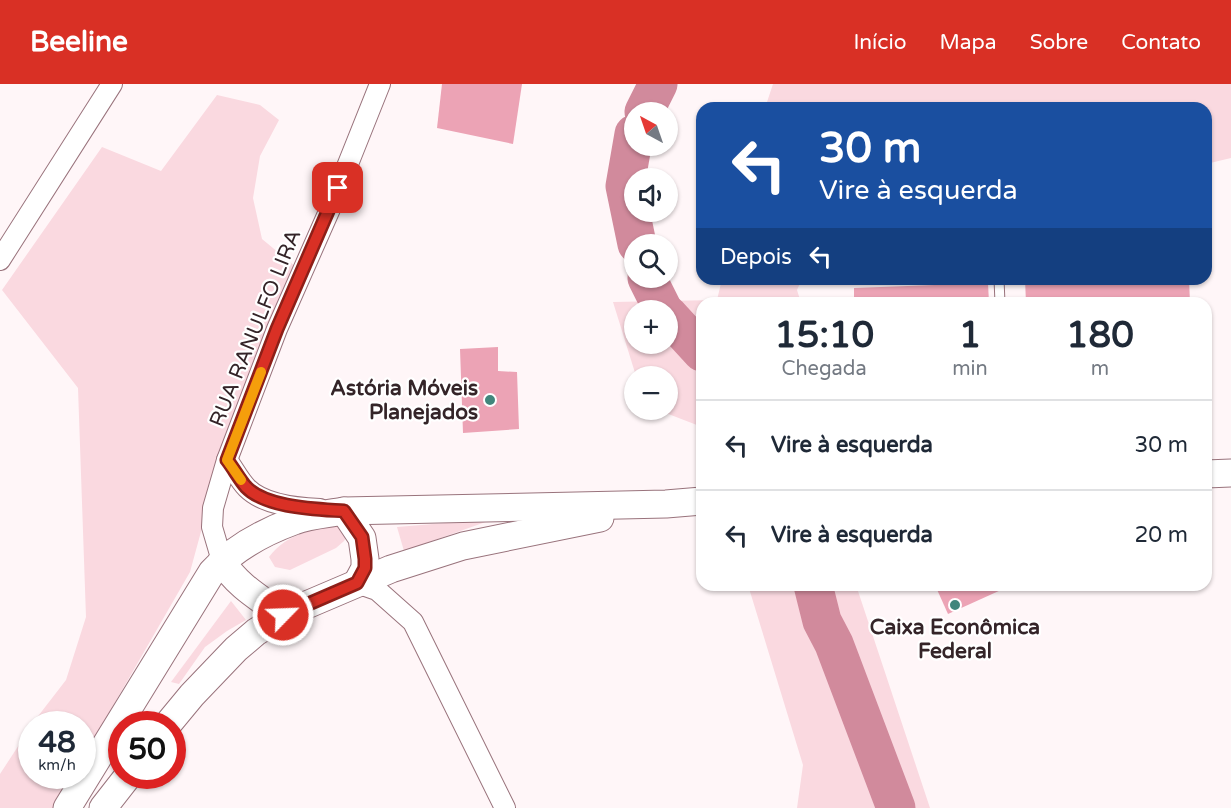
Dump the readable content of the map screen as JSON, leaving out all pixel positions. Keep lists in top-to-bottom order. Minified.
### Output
{"streets":{"street":["RUA RANULFO LIRA"]},"places":["Astória Móveis Planejados","Caixa Econômica Federal"],"north":"top left","page":{"header":"Beeline","nav":["Início","Mapa","Sobre","Contato"],"map_buttons":["+","−"],"turn":["30 m","Vire à esquerda"],"then":"Depois","eta":["15:10","Chegada","1","min","180","m"],"list":[{"name":"Vire à esquerda","value":"30 m"},{"name":"Vire à esquerda","value":"20 m"}],"speed":"48 km/h","limit":"50"}}
